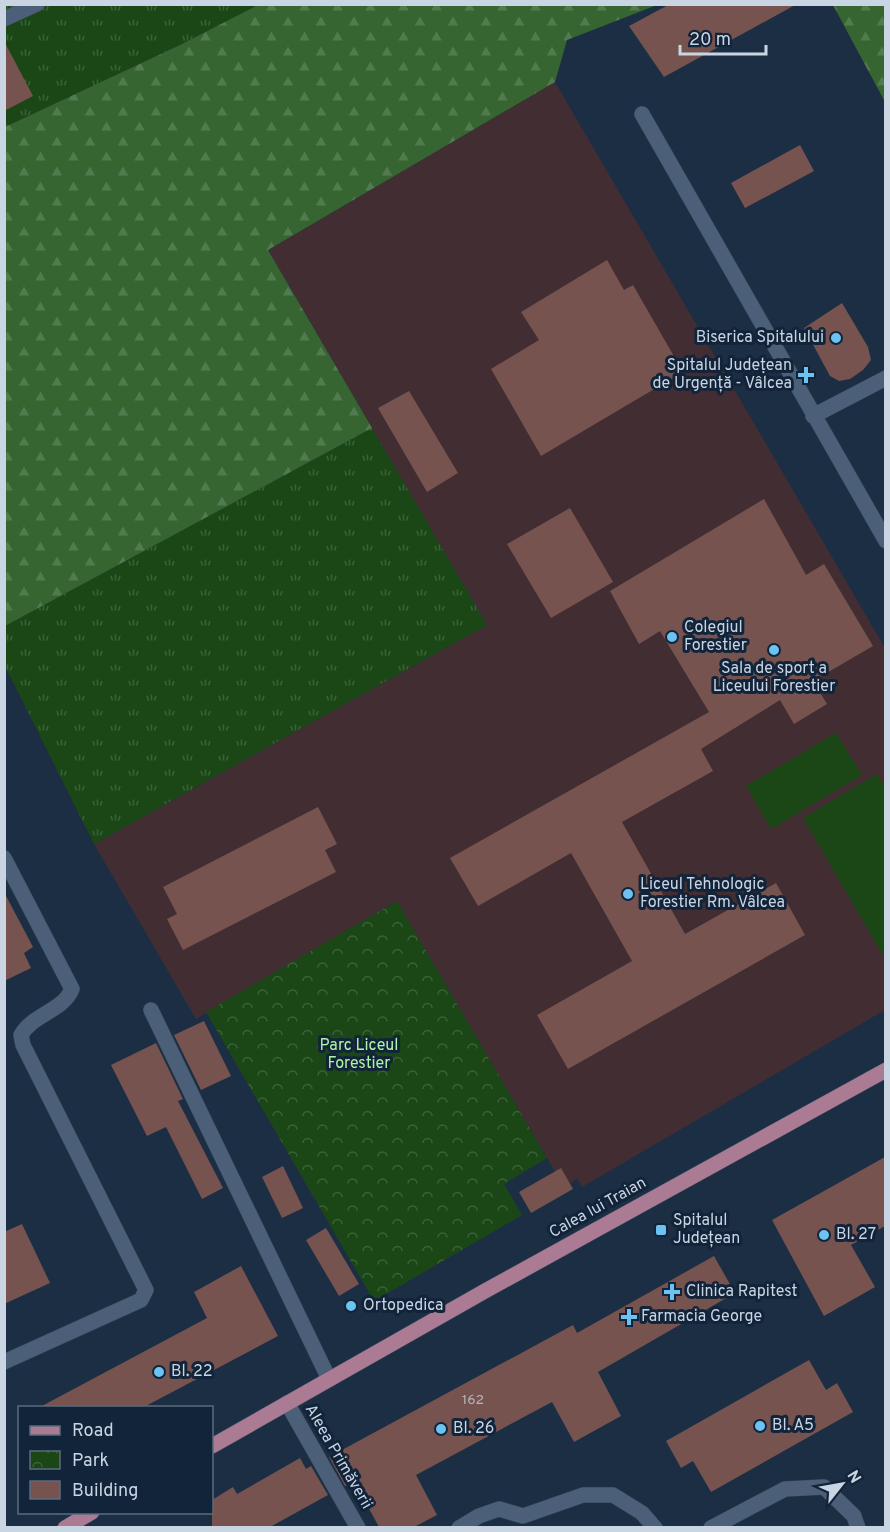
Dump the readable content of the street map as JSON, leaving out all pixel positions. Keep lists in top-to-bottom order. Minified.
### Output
{"streets":{"main road":["Calea lui Traian"],"street":["Aleea Primăverii"]},"crossings":[["Calea lui Traian","Aleea Primăverii"]],"parks":["Parc Liceul Forestier"],"places":{"other":["Biserica Spitalului","Colegiul Forestier","Sala de sport a Liceului Forestier","Liceul Tehnologic Forestier Rm. Vâlcea","Bl. 27","Ortopedica","Bl. 22","Bl. A5","Bl. 26"],"health":["Spitalul Județean de Urgență - Vâlcea","Clinica Rapitest","Farmacia George"],"transit":["Spitalul Județean"]},"house_numbers":["162"],"legend":["Road","Park","Building"],"scale_bar":"20 m","north":"top right"}
